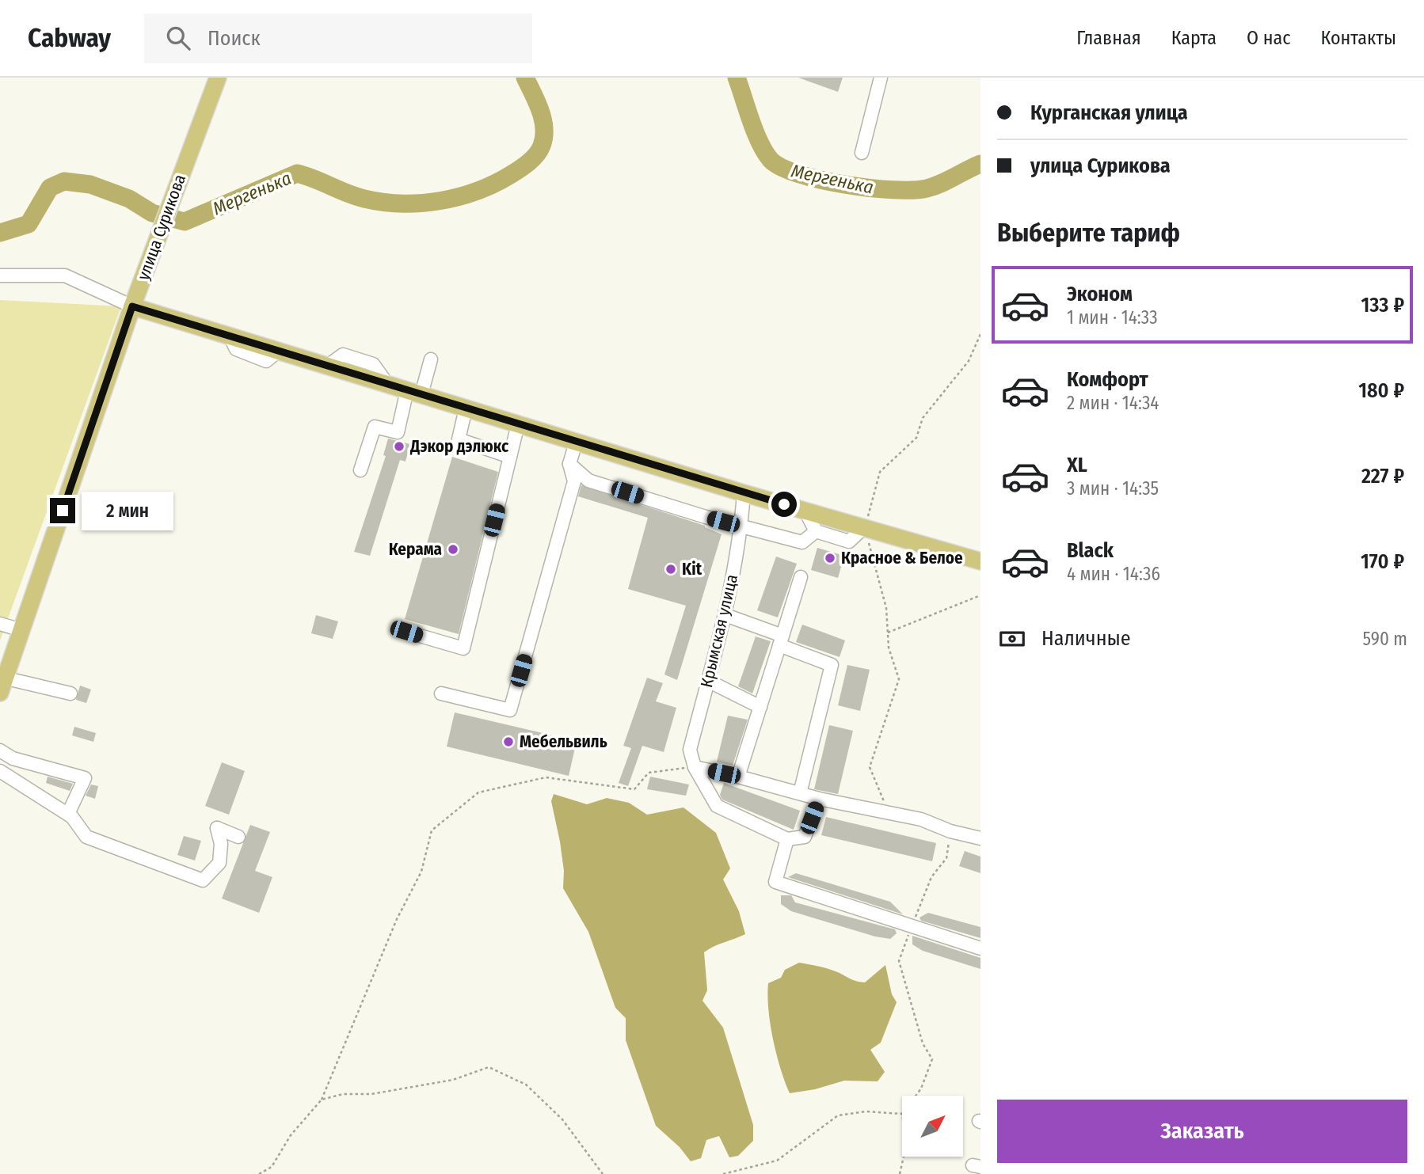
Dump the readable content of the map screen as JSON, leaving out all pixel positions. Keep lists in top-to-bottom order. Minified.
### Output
{"streets":{"main road":["улица Сурикова"],"street":["Крымская улица"]},"water":["Мергенька"],"places":["Дэкор дэлюкс","Керама","Красное & Белое","Kit","Мебельвиль"],"north":"top right","page":{"header":"Cabway","search":"Поиск","nav":["Главная","Карта","О нас","Контакты"],"banner":["Курганская улица","улица Сурикова"],"heading":"Выберите тариф","list":[{"name":"Эконом","note":"1 мин · 14:33","value":"133 ₽"},{"name":"Комфорт","note":"2 мин · 14:34","value":"180 ₽"},{"name":"XL","note":"3 мин · 14:35","value":"227 ₽"},{"name":"Black","note":"4 мин · 14:36","value":"170 ₽"}],"bubble":"2 мин","pay":["Наличные","590 m"],"buttons":"Заказать"}}
